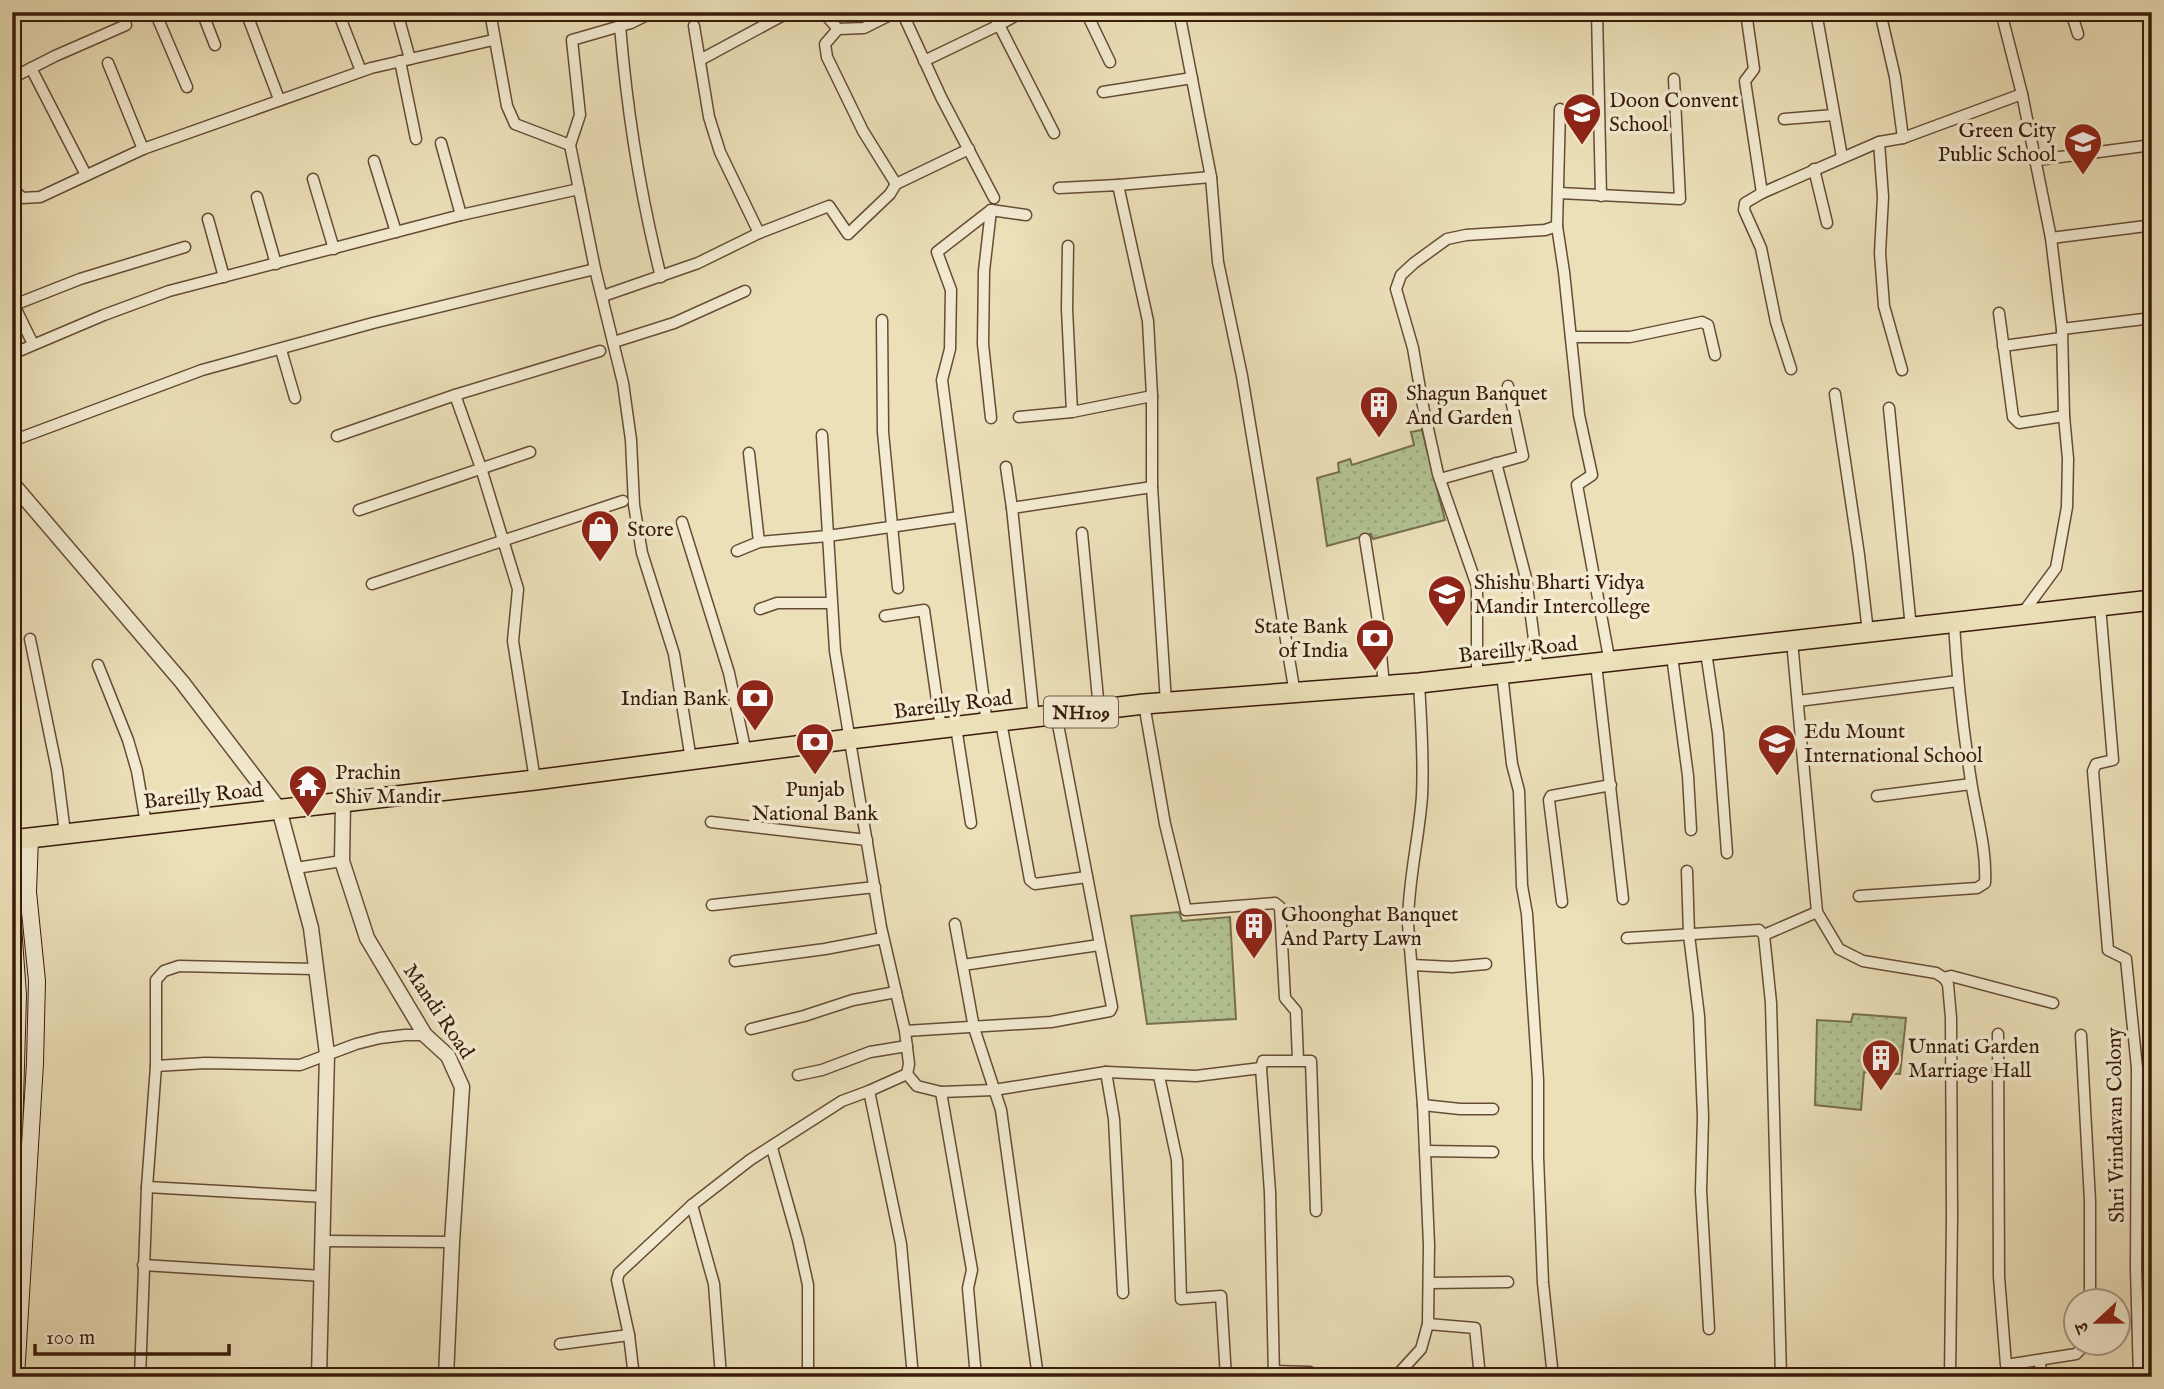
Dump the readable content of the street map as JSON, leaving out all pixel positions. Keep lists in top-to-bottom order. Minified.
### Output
{"streets":{"highway":["Bareilly Road","NH109"],"street":["Mandi Road","Shri Vrindavan Colony"]},"crossings":[["Bareilly Road","Mandi Road"],["Bareilly Road","Shri Vrindavan Colony"]],"places":{"school or university":["Doon Convent School","Green City Public School","Shishu Bharti Vidya Mandir Intercollege","Edu Mount International School"],"building":["Shagun Banquet And Garden","Ghoonghat Banquet And Party Lawn","Unnati Garden Marriage Hall"],"shop":["Store"],"bank":["State Bank of India","Indian Bank","Punjab National Bank"],"temple":["Prachin Shiv Mandir"]},"scale_bar":"100 m","north":"left"}
